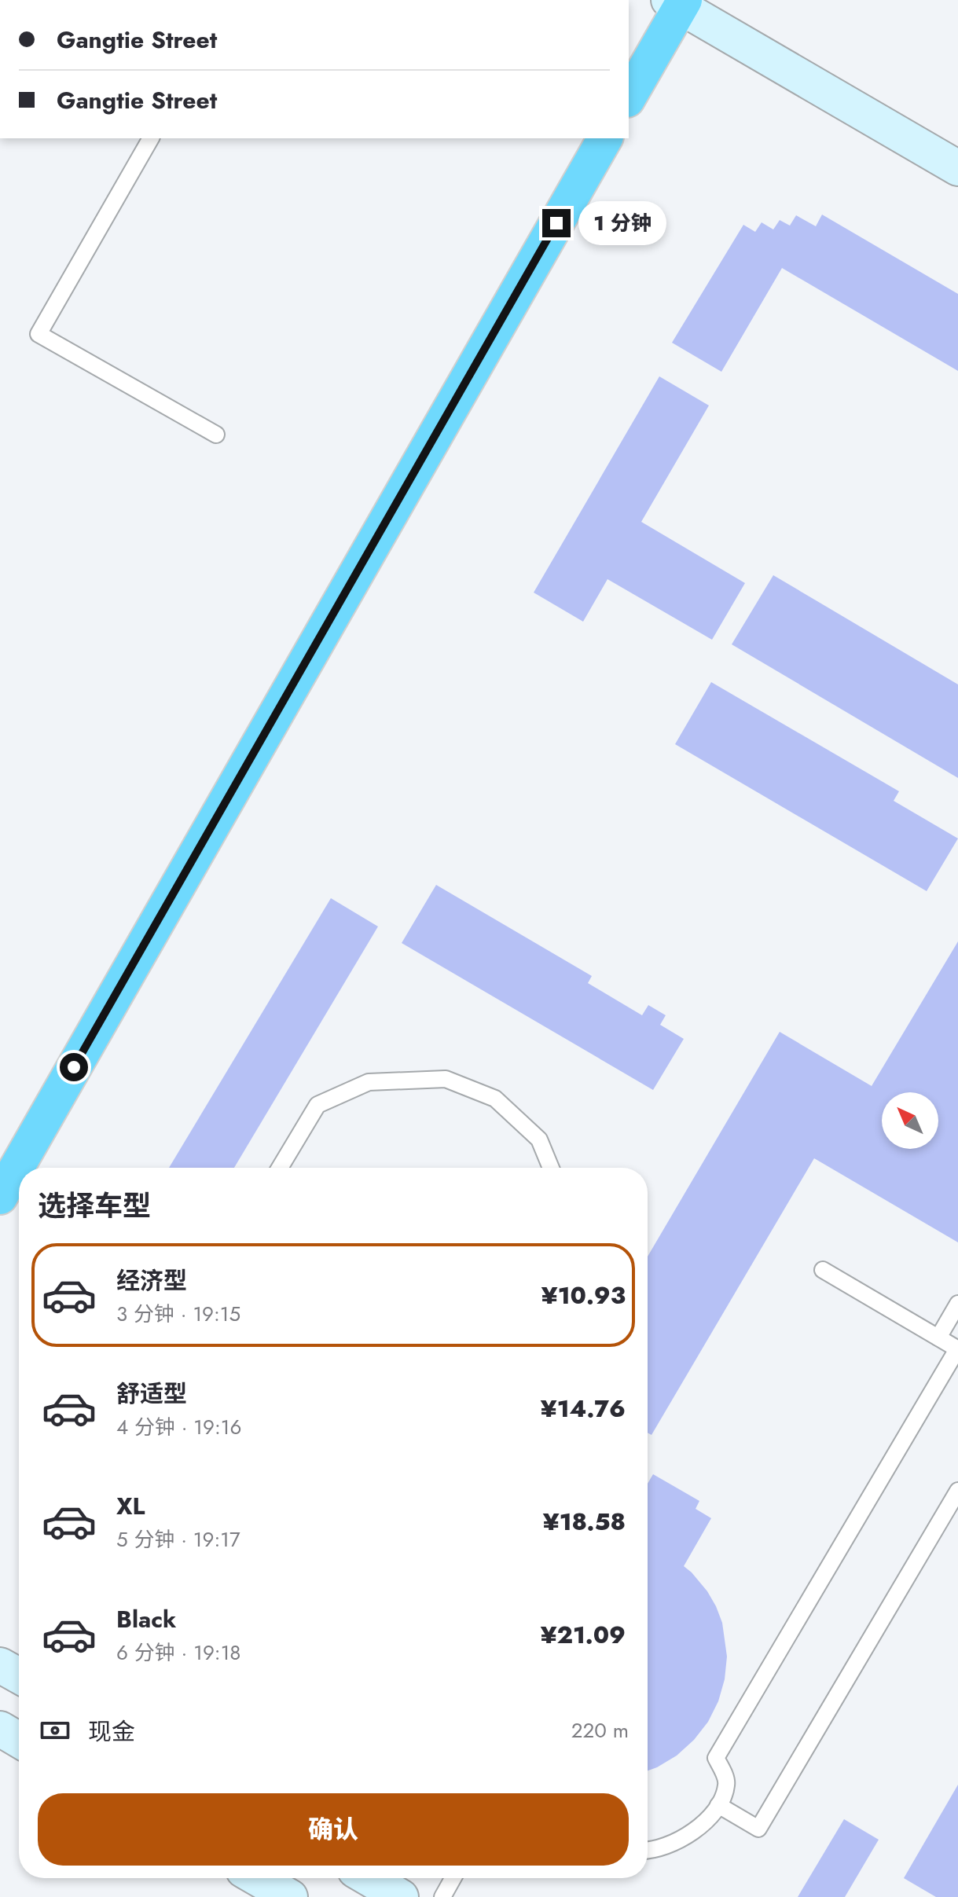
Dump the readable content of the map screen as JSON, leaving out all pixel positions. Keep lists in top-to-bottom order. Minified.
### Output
{"north":"top left","page":{"banner":["Gangtie Street","Gangtie Street"],"bubble":"1 分钟","heading":"选择车型","list":[{"name":"经济型","note":"3 分钟 · 19:15","value":"¥10.93"},{"name":"舒适型","note":"4 分钟 · 19:16","value":"¥14.76"},{"name":"XL","note":"5 分钟 · 19:17","value":"¥18.58"},{"name":"Black","note":"6 分钟 · 19:18","value":"¥21.09"}],"pay":["现金","220 m"],"buttons":"确认"}}
